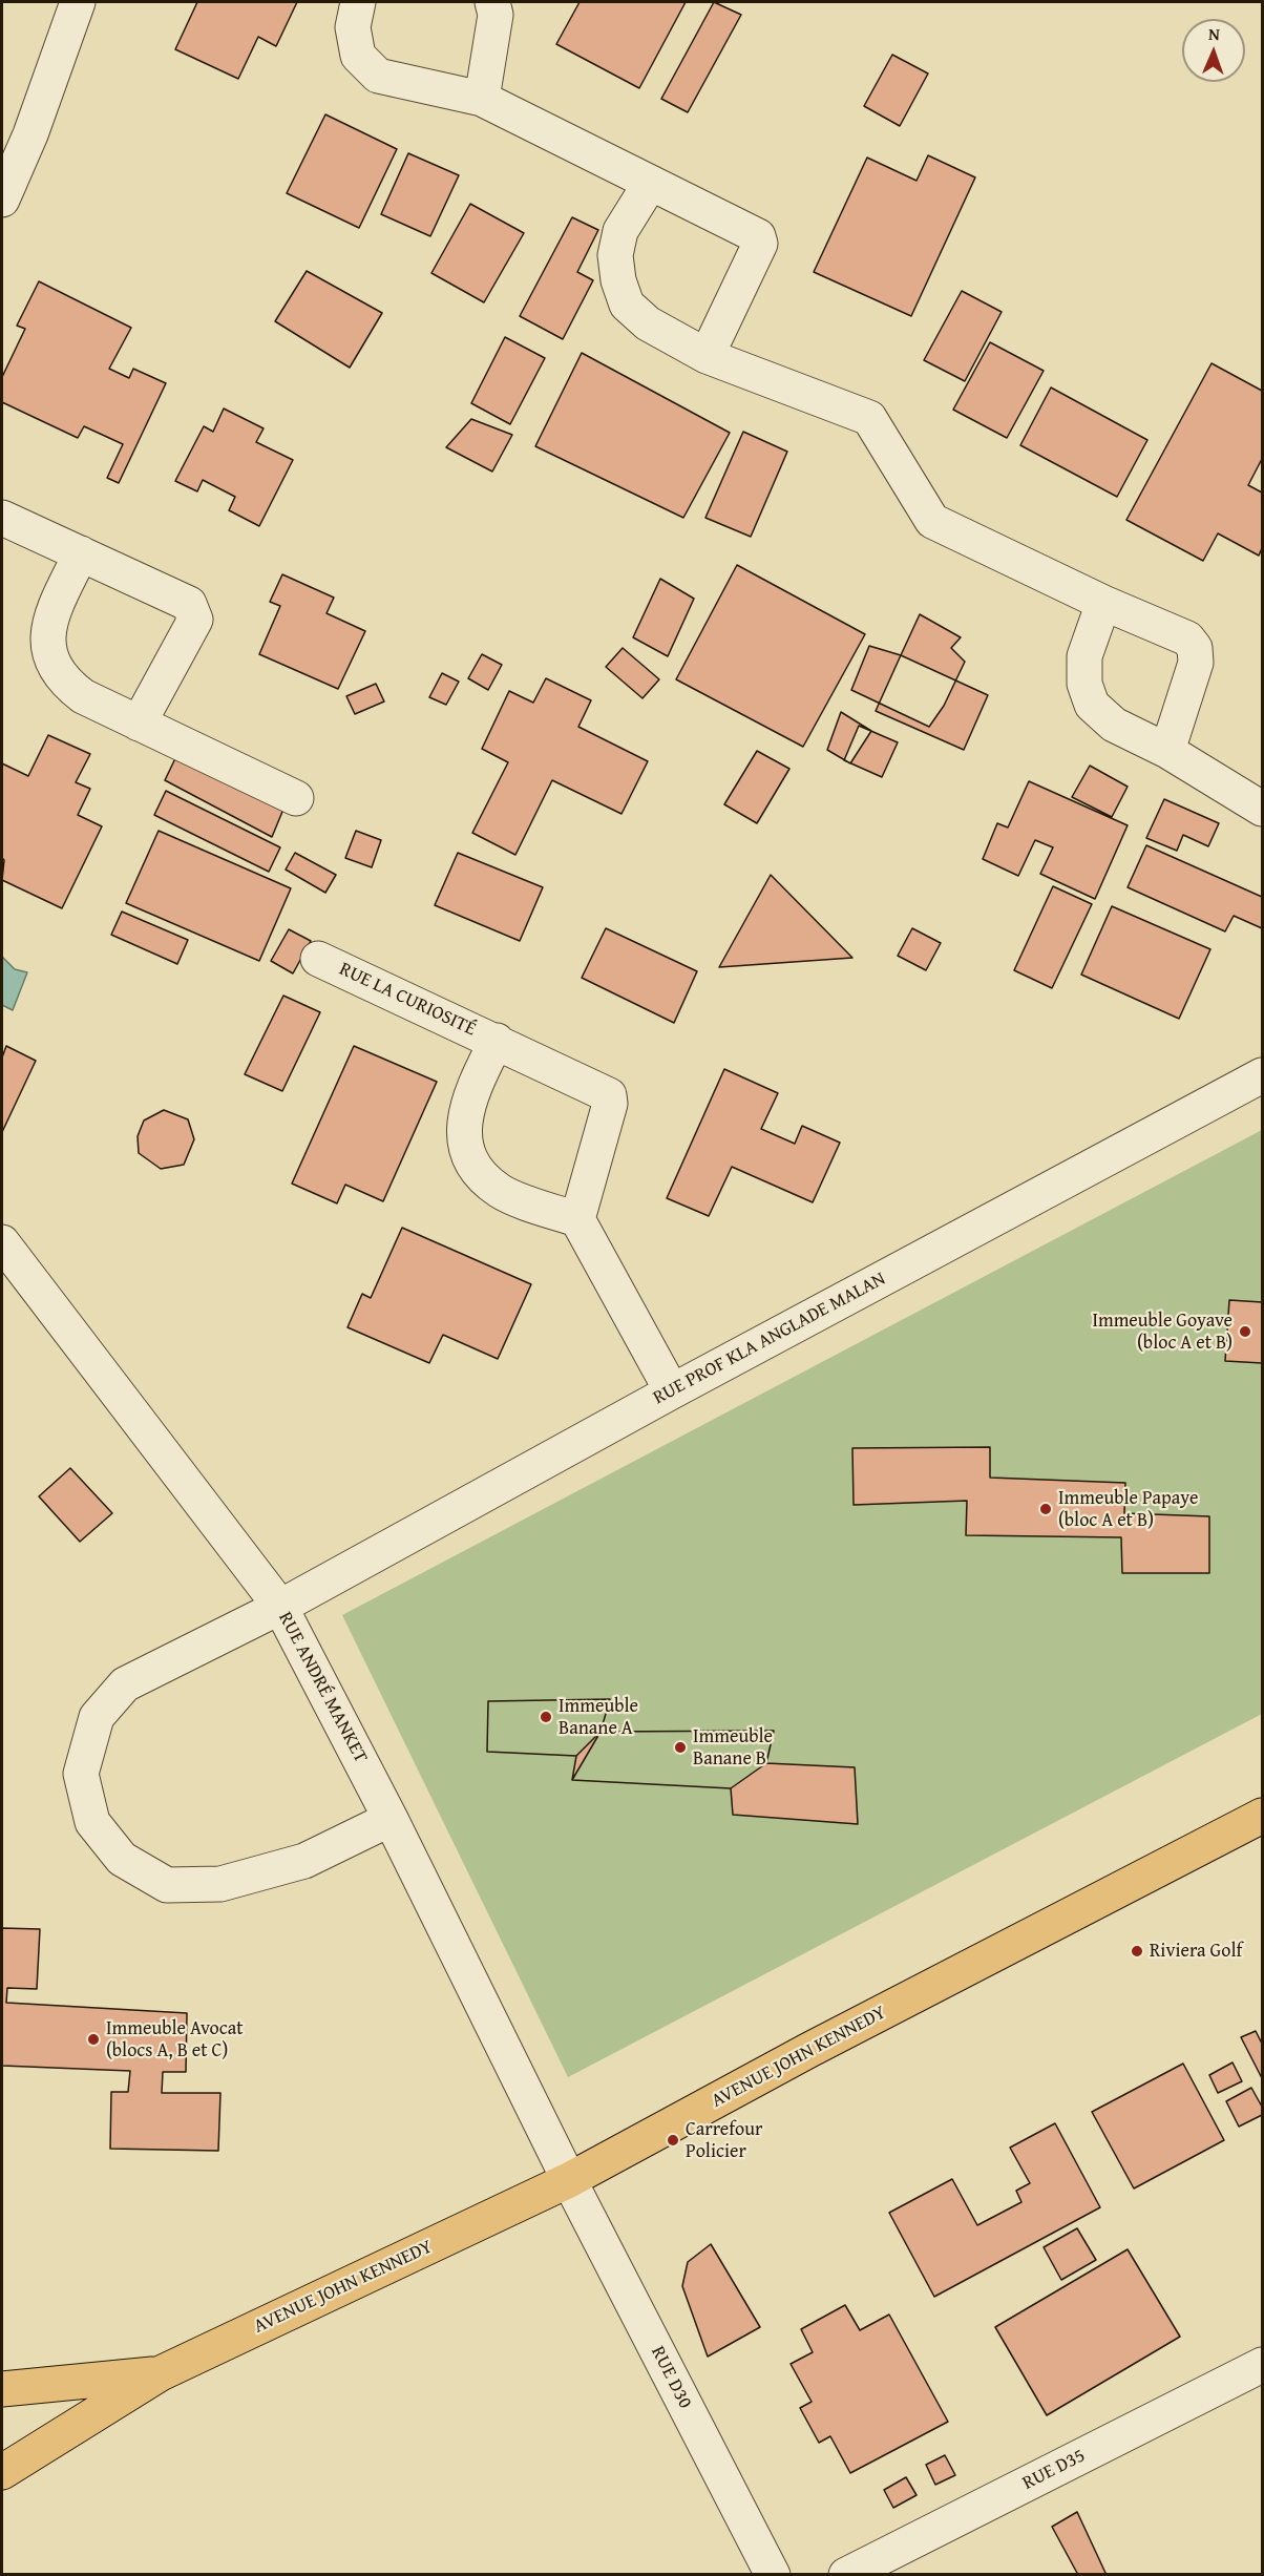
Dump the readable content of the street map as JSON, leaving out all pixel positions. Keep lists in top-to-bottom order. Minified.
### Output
{"streets":{"main road":["AVENUE JOHN KENNEDY"],"street":["RUE LA CURIOSITÉ","RUE PROF KLA ANGLADE MALAN","RUE ANDRÉ MANKET","RUE D30","RUE D35"]},"crossings":[["RUE PROF KLA ANGLADE MALAN","RUE ANDRÉ MANKET"],["RUE ANDRÉ MANKET","AVENUE JOHN KENNEDY"],["RUE ANDRÉ MANKET","RUE D30"],["AVENUE JOHN KENNEDY","RUE D30"]],"places":["Immeuble Goyave (bloc A et B)","Immeuble Papaye (bloc A et B)","Immeuble Banane A","Immeuble Banane B","Riviera Golf","Immeuble Avocat (blocs A, B et C)","Carrefour Policier"],"north":"top"}
